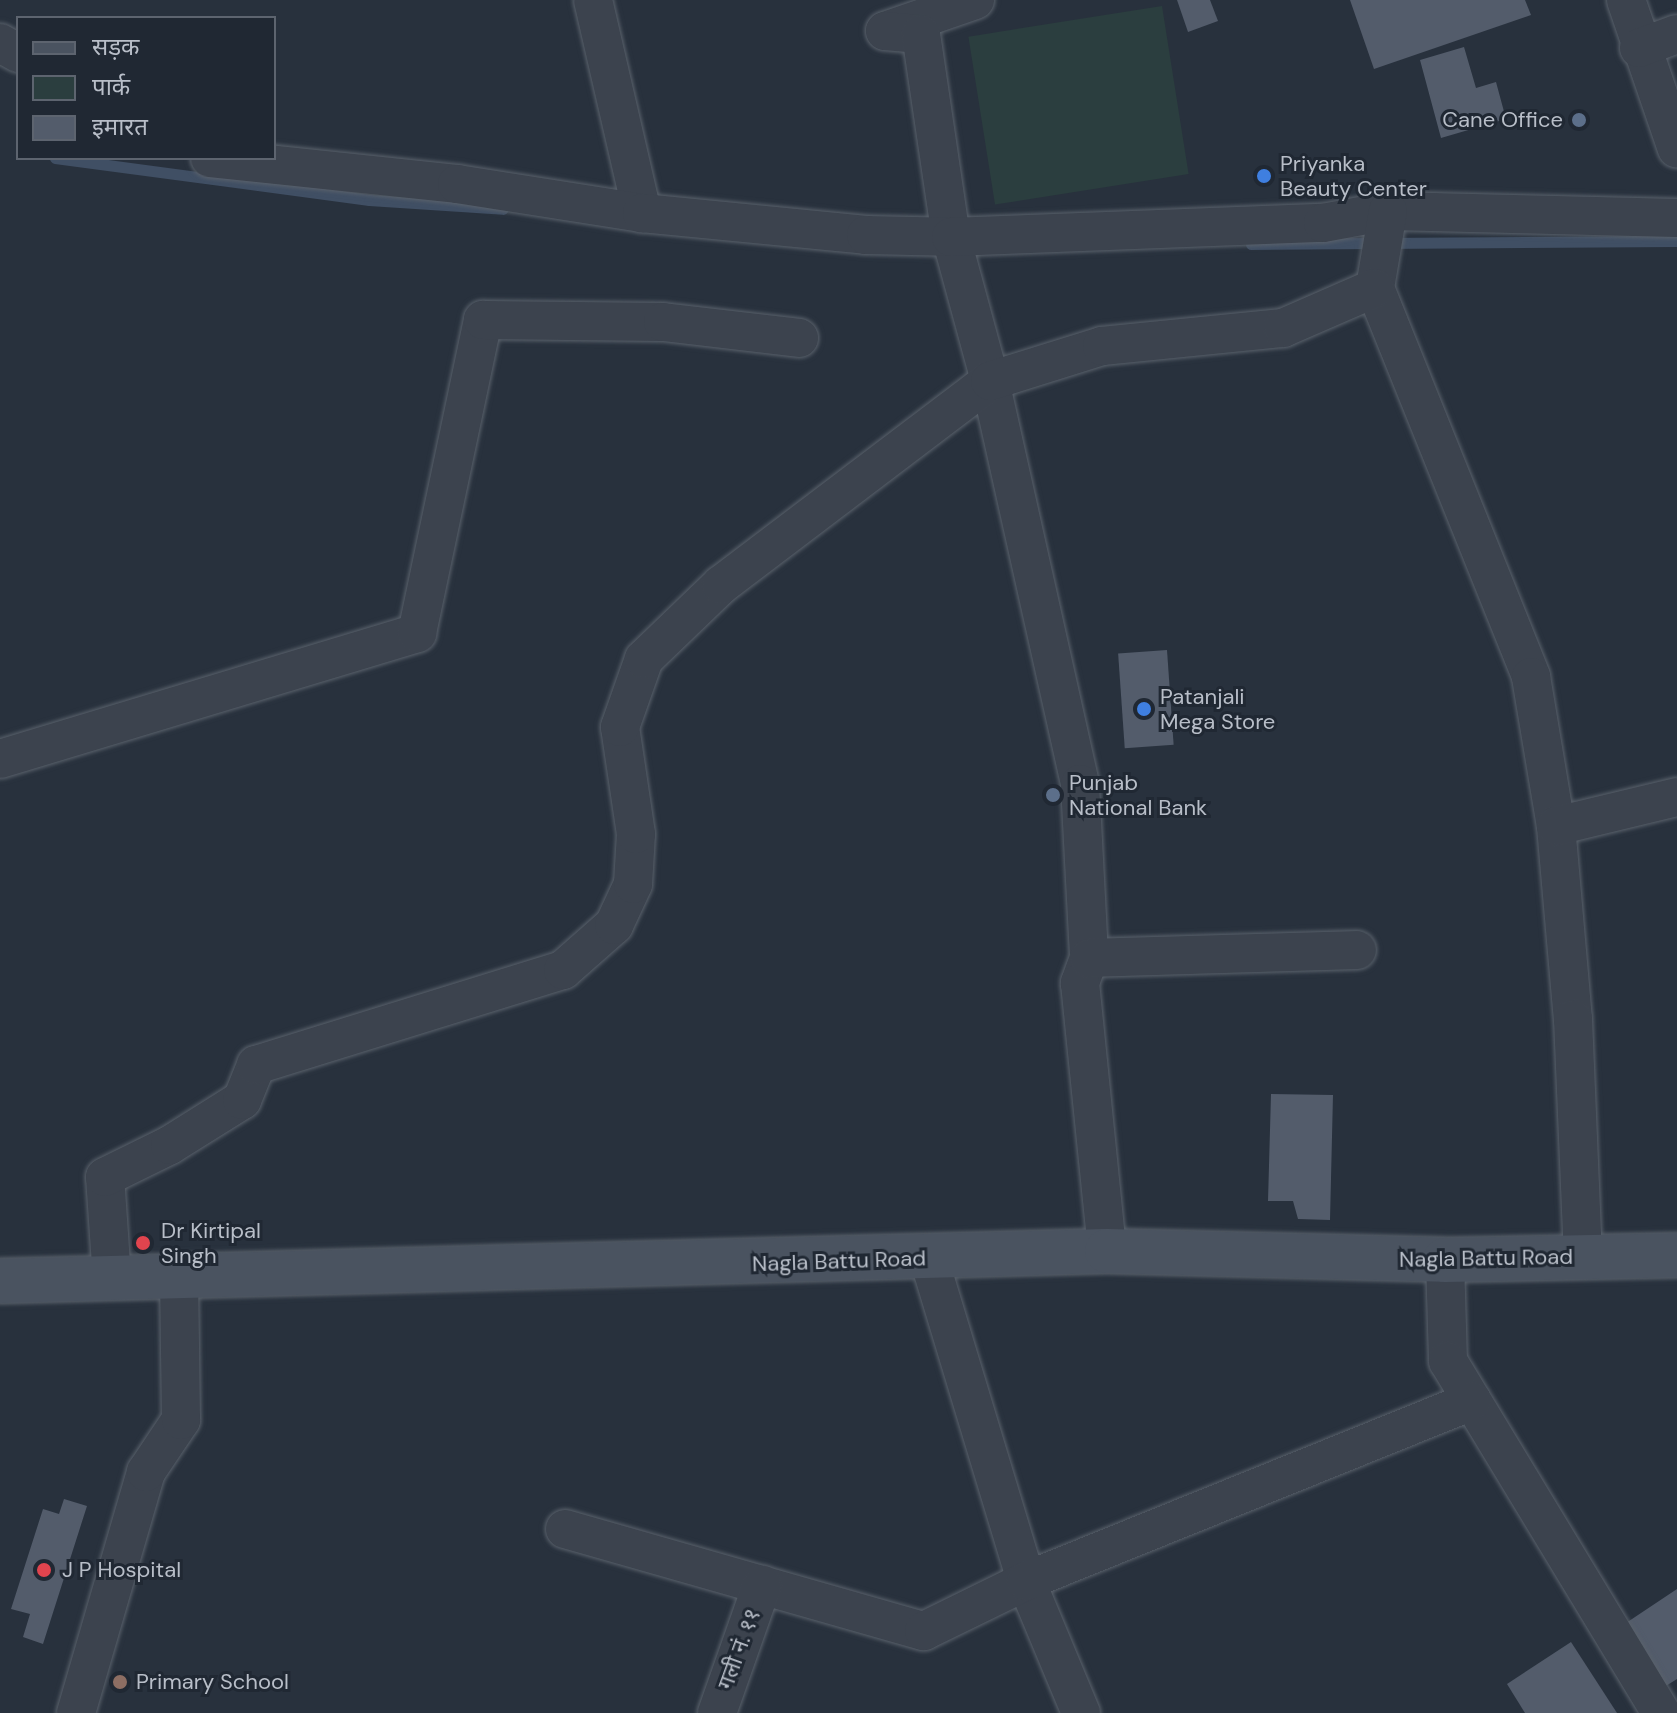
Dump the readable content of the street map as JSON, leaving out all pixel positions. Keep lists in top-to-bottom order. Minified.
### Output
{"streets":{"street":["Nagla Battu Road","गली नं. ११"]},"places":["Cane Office","Priyanka Beauty Center","Patanjali Mega Store","Punjab National Bank","Dr Kirtipal Singh","J P Hospital","Primary School"],"legend":["सड़क","पार्क","इमारत"]}
